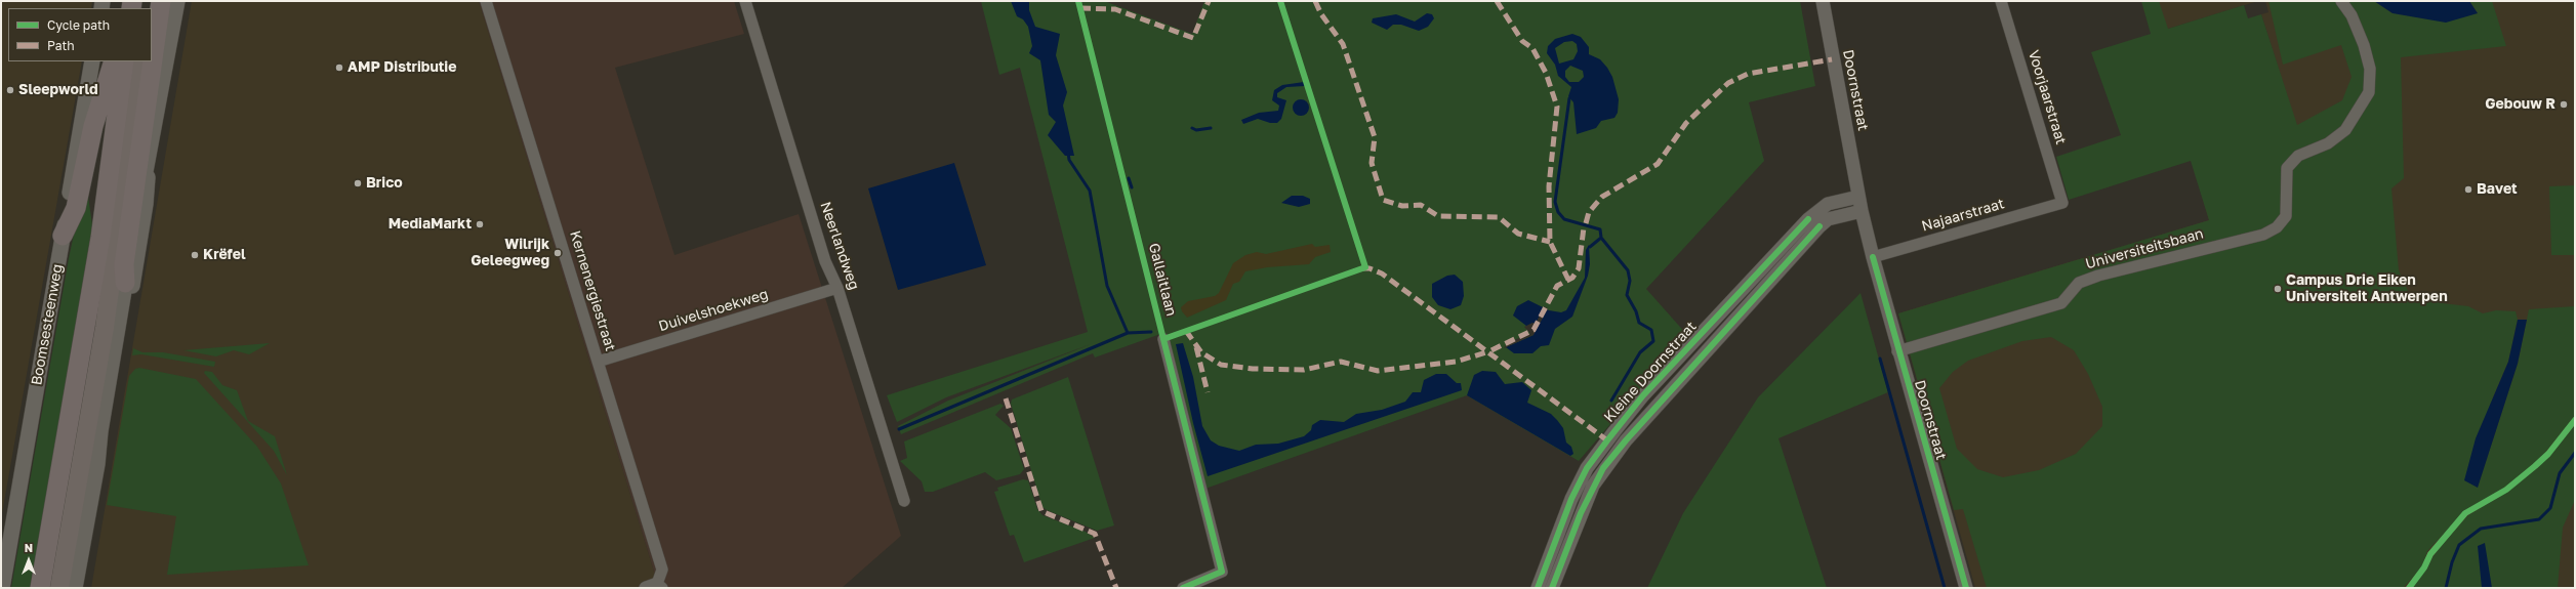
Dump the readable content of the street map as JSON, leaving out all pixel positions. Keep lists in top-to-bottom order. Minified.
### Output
{"streets":{"main road":["Boomsesteenweg"],"street":["Doornstraat","Voorjaarstraat","Najaarstraat","Neerlandweg","Universiteitsbaan","Gallaitlaan","Kernenergiestraat","Duivelshoekweg","Kleine Doornstraat"]},"crossings":[["Doornstraat","Najaarstraat"],["Doornstraat","Universiteitsbaan"],["Doornstraat","Kleine Doornstraat"],["Voorjaarstraat","Najaarstraat"],["Neerlandweg","Duivelshoekweg"],["Kernenergiestraat","Duivelshoekweg"]],"places":["AMP Distributie","Sleepworld","Gebouw R","Brico","Bavet","MediaMarkt","Wilrijk Geleegweg","Krëfel","Campus Drie Eiken Universiteit Antwerpen"],"legend":["Cycle path","Path"],"north":"top"}
